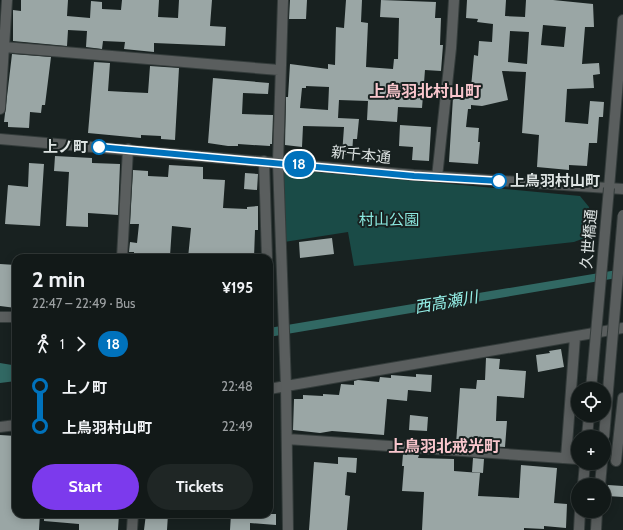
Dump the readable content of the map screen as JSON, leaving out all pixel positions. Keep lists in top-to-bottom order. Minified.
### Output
{"streets":{"street":["新千本通","久世橋通"]},"crossings":[["新千本通","久世橋通"]],"districts":["上鳥羽北村山町","上鳥羽北戒光町"],"water":["西高瀬川"],"parks":["村山公園"],"places":["上ノ町","上鳥羽村山町"],"lines":["bus line 18"],"page":{"on_map":"18","heading":["2 min","22:47 – 22:49 · Bus","¥195"],"legs":["1","18"],"list":[{"name":"上ノ町","value":"22:48"},{"name":"上鳥羽村山町","value":"22:49"}],"map_buttons":["+","−"],"buttons":["Start","Tickets"]}}
